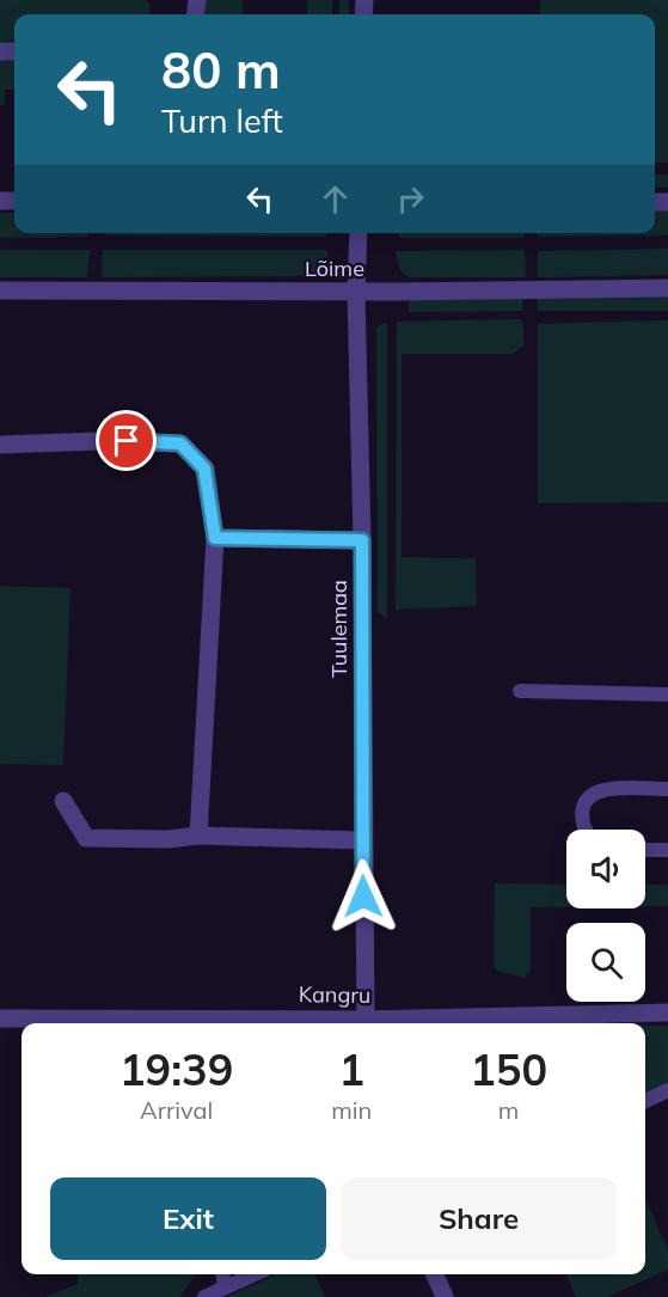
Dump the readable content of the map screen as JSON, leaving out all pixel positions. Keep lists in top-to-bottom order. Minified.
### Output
{"streets":{"street":["Lõime","Tuulemaa","Kangru"]},"crossings":[["Lõime","Tuulemaa"]],"page":{"turn":["80 m","Turn left"],"eta":["19:39","Arrival","1","min","150","m"],"buttons":["Exit","Share"]}}
